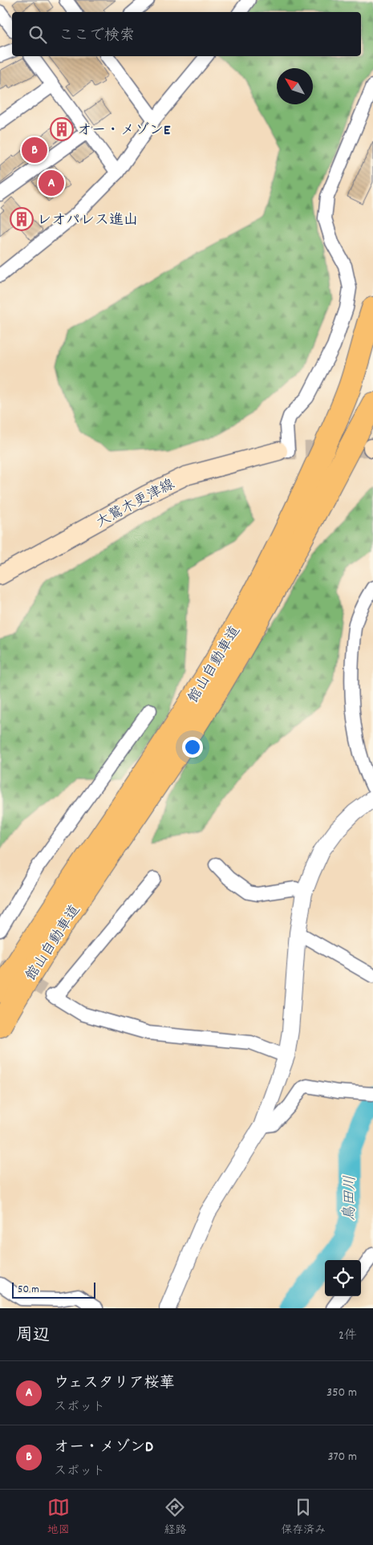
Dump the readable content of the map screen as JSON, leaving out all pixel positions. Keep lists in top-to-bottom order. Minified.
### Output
{"streets":{"highway":["館山自動車道"],"main road":["大鷲木更津線"]},"water":["鳥田川"],"places":{"building":["オー・メゾンE","レオパレス進山"]},"scale_bar":"50 m","north":"top left","page":{"search":"ここで検索","pins":["B","A"],"scale":"50 m","heading":["周辺","2件"],"list":[{"mark":"A","name":"ウェスタリア桜華","note":"スポット","value":"350 m"},{"mark":"B","name":"オー・メゾンD","note":"スポット","value":"370 m"}],"nav":["地図","経路","保存済み"]}}
